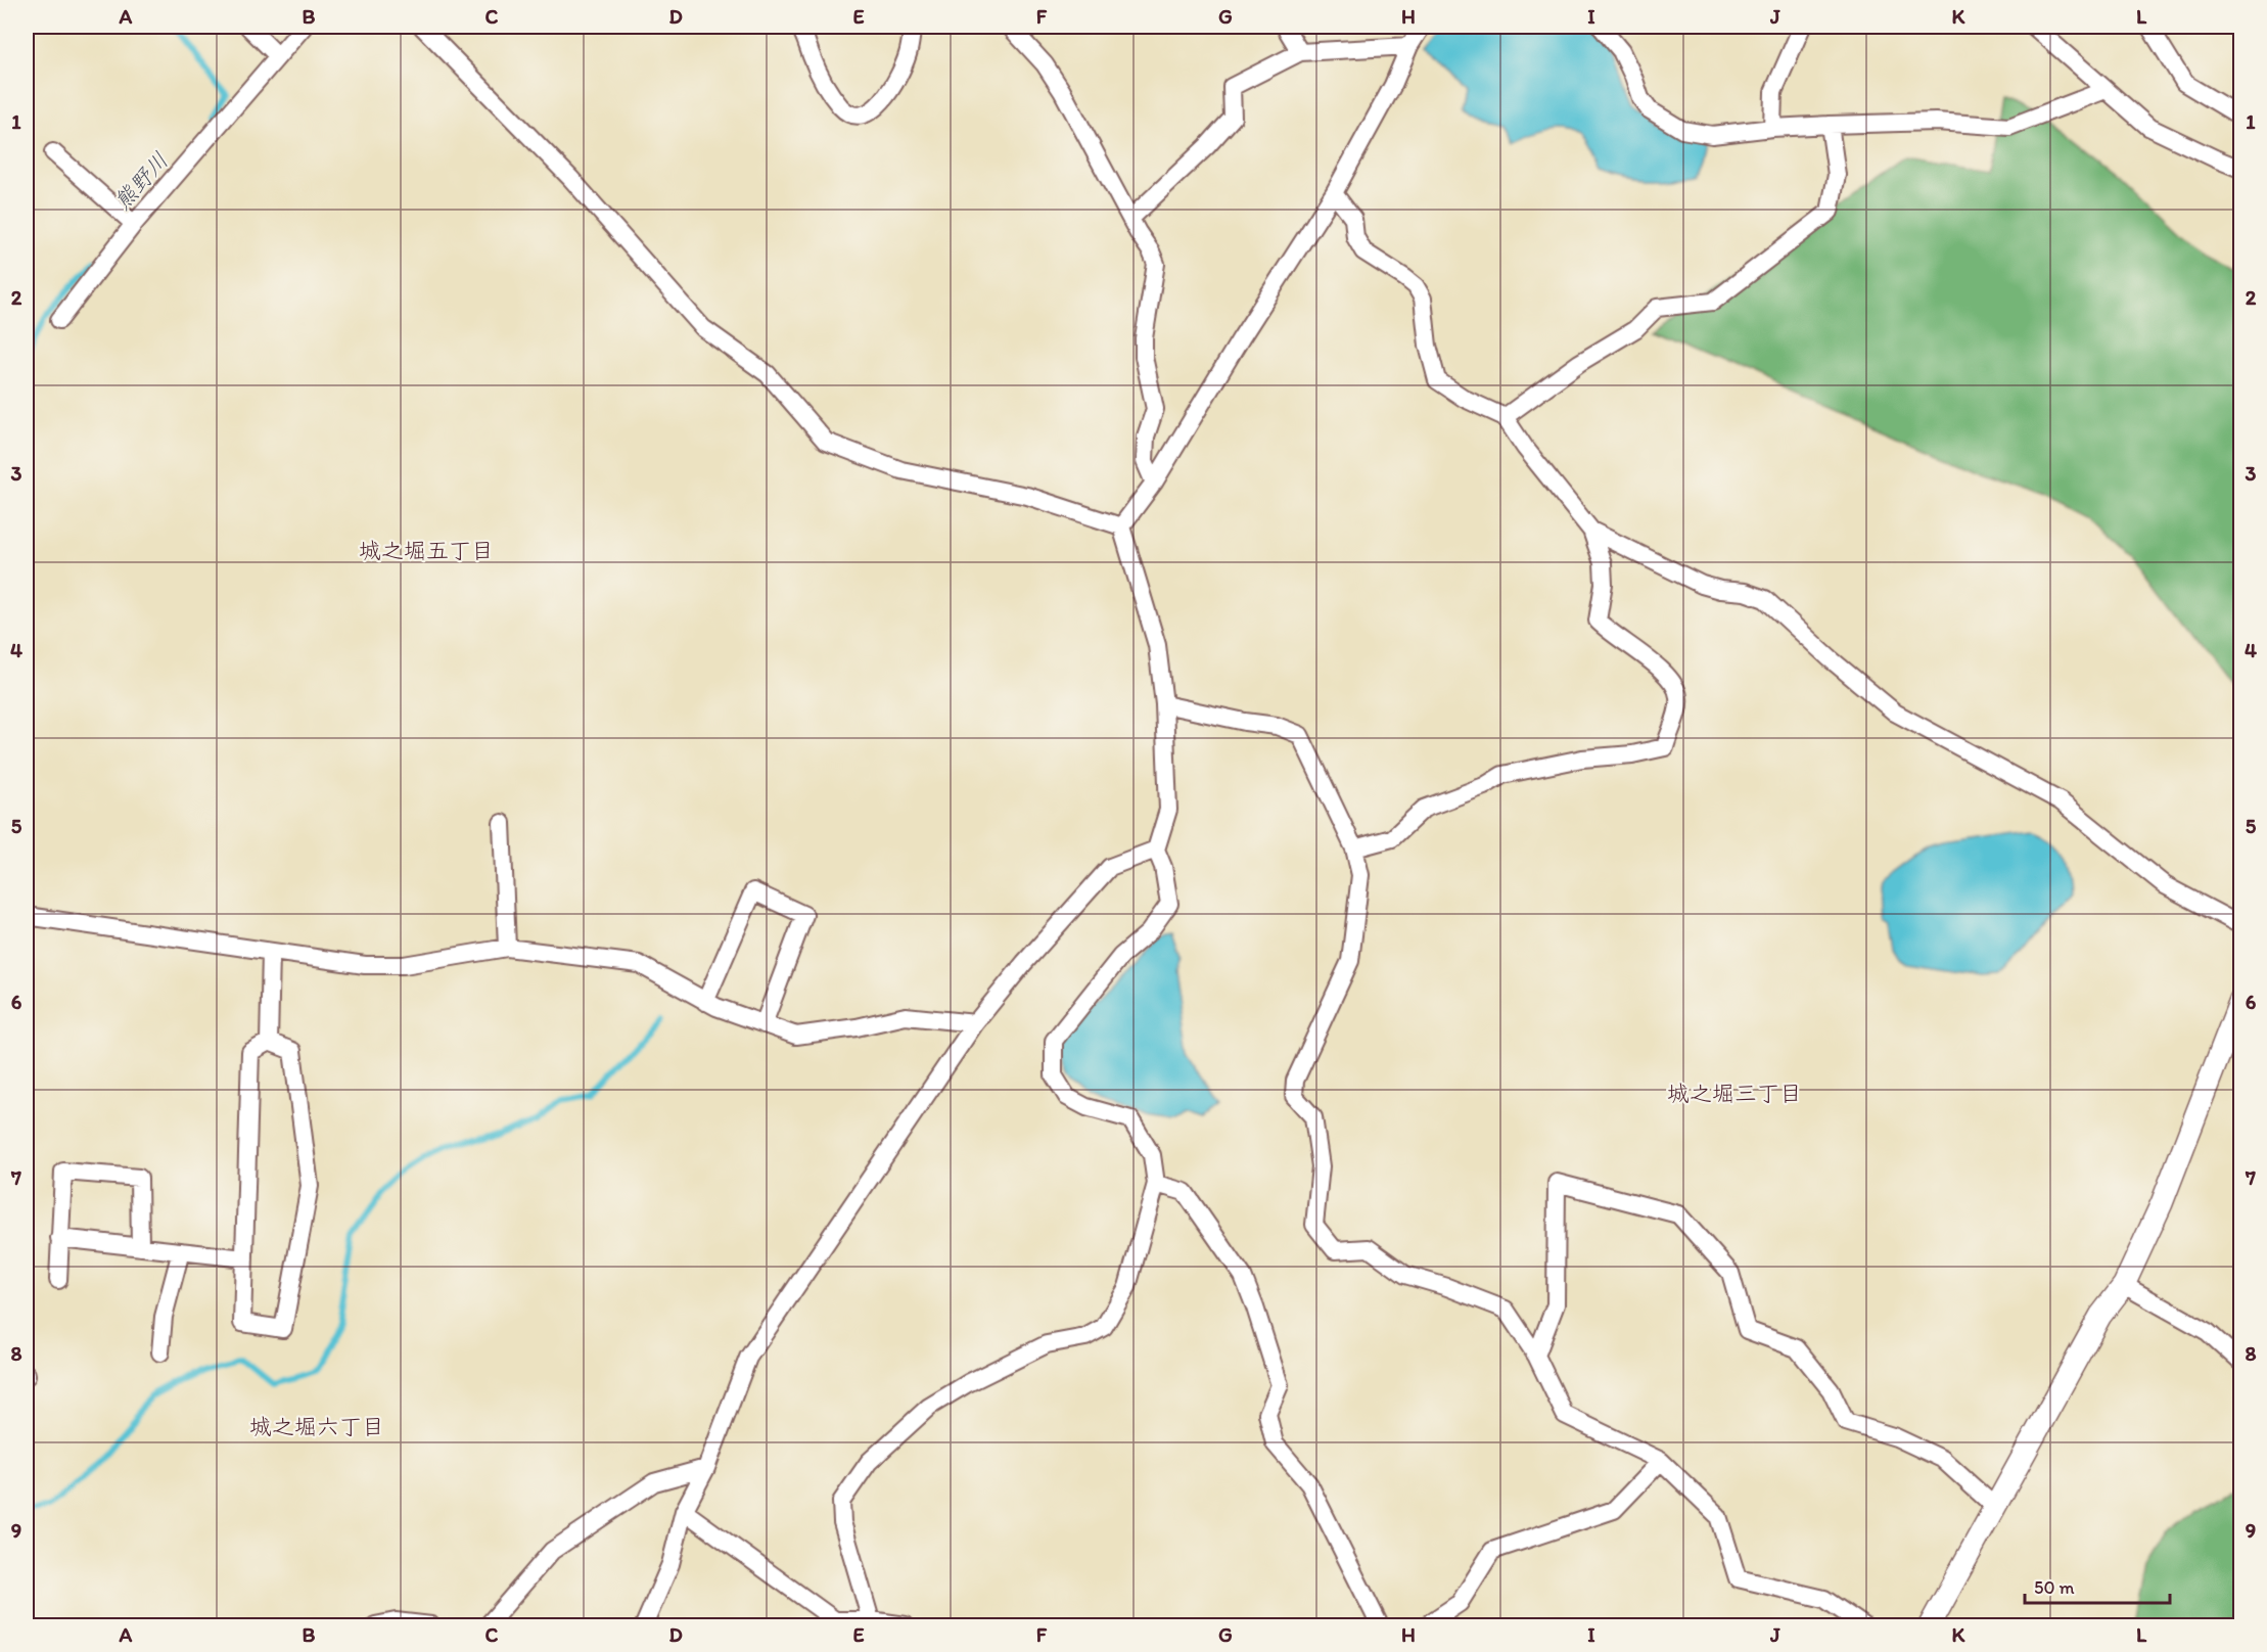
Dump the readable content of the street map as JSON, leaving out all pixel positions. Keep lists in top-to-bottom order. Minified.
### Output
{"districts":["城之堀五丁目","城之堀三丁目","城之堀六丁目"],"water":["熊野川"],"scale_bar":"50 m","grid":{"columns":["A","B","C","D","E","F","G","H","I","J","K","L"],"rows":["1","2","3","4","5","6","7","8","9"]}}
